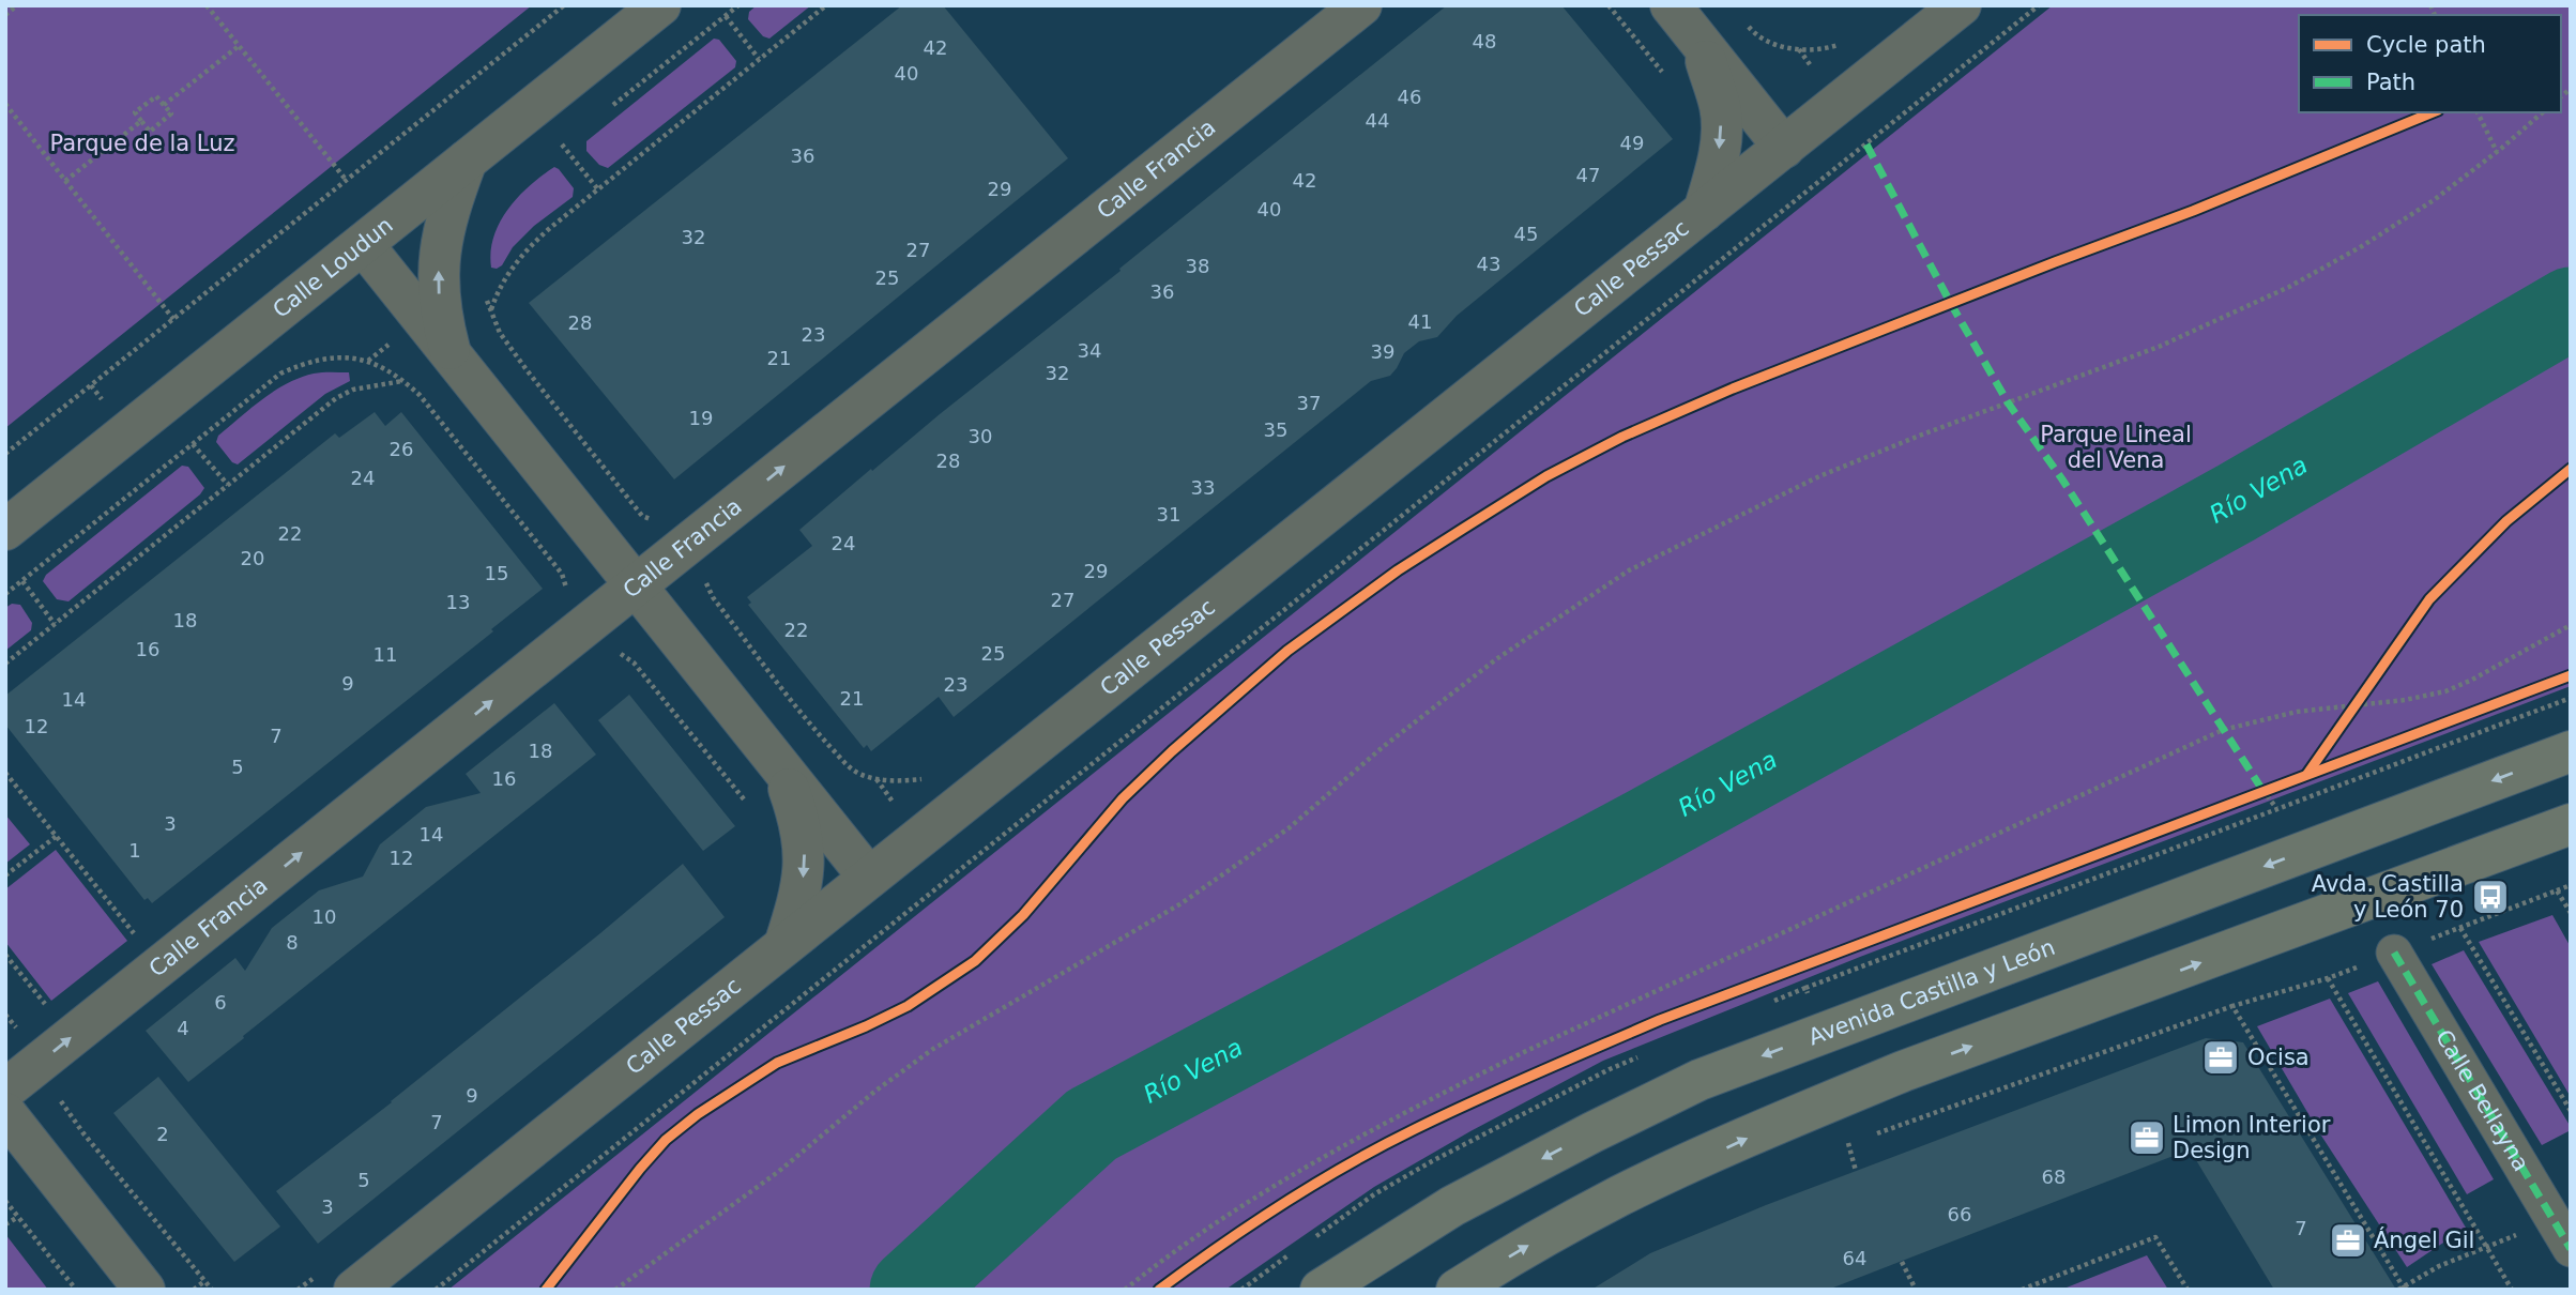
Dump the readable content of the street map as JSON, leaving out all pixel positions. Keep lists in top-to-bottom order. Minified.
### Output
{"streets":{"main road":["Avenida Castilla y León"],"street":["Calle Francia","Calle Loudun","Calle Pessac","Calle Bellayna"]},"one_way":["Calle Francia"],"water":["Río Vena"],"parks":["Parque de la Luz","Parque Lineal del Vena"],"places":{"bus stop":["Avda. Castilla y León 70"],"office":["Ocisa","Limon Interior Design","Ángel Gil"]},"house_numbers":["48","42","40","46","44","49","36","47","42","29","40","45","32","27","43","38","25","36","41","28","23","34","39","21","32","37","19","35","30","26","28","24","33","31","22","24","20","29","15","27","13","18","22","16","25","11","9","23","21","14","12","7","18","5","16","3","14","1","12","10","8","6","4","9","7","2","68","5","3","66","7","64"],"legend":["Cycle path","Path"]}
